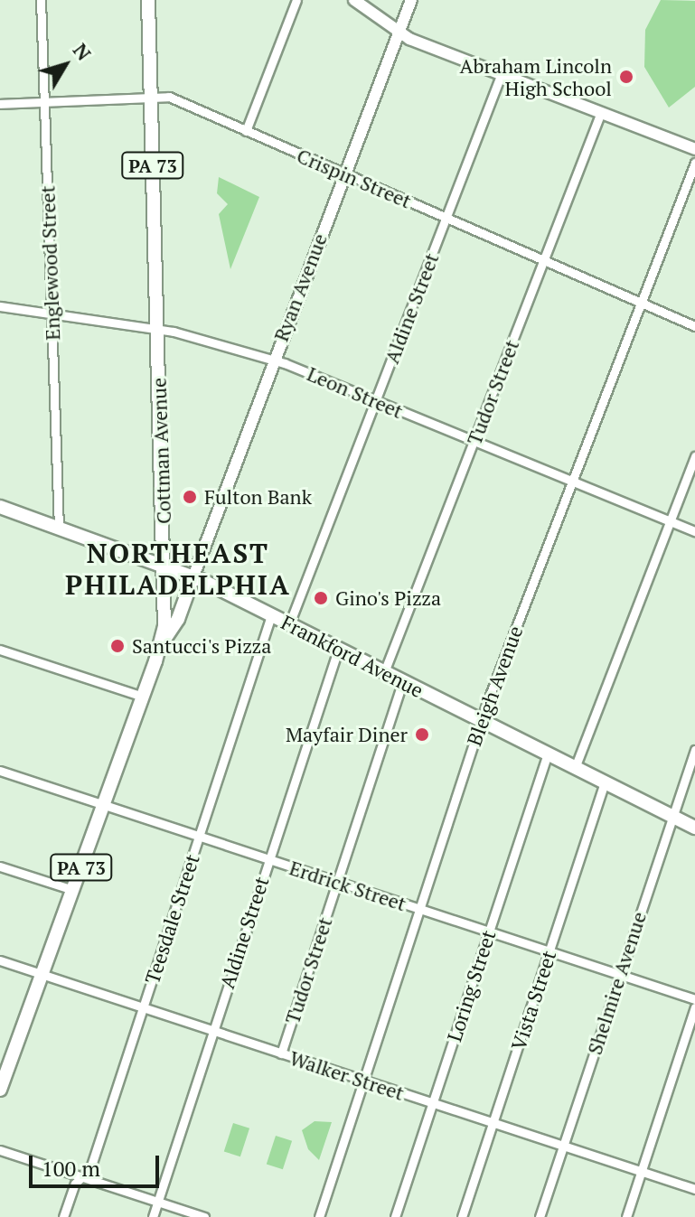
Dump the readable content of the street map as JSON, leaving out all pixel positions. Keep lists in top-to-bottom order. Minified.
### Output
{"streets":{"main road":["PA 73","Cottman Avenue","Frankford Avenue"],"street":["Crispin Street","Englewood Street","Ryan Avenue","Aldine Street","Leon Street","Tudor Street","Bleigh Avenue","Erdrick Street","Teesdale Street","Shelmire Avenue","Loring Street","Vista Street","Walker Street"]},"crossings":[["Crispin Street","Englewood Street"],["Crispin Street","Ryan Avenue"],["Crispin Street","Aldine Street"],["Crispin Street","Tudor Street"],["Crispin Street","Cottman Avenue"],["Crispin Street","Bleigh Avenue"],["Englewood Street","Leon Street"],["Englewood Street","Frankford Avenue"],["Ryan Avenue","Leon Street"],["Ryan Avenue","Frankford Avenue"],["Aldine Street","Leon Street"],["Aldine Street","Frankford Avenue"],["Aldine Street","Erdrick Street"],["Aldine Street","Walker Street"],["Leon Street","Tudor Street"],["Leon Street","Cottman Avenue"],["Leon Street","Bleigh Avenue"],["Tudor Street","Frankford Avenue"],["Tudor Street","Erdrick Street"],["Tudor Street","Walker Street"],["Cottman Avenue","Frankford Avenue"],["Cottman Avenue","Erdrick Street"],["Cottman Avenue","Walker Street"],["Frankford Avenue","Bleigh Avenue"],["Frankford Avenue","Teesdale Street"],["Frankford Avenue","Shelmire Avenue"],["Frankford Avenue","Loring Street"],["Frankford Avenue","Vista Street"],["Bleigh Avenue","Erdrick Street"],["Bleigh Avenue","Walker Street"],["Erdrick Street","Teesdale Street"],["Erdrick Street","Shelmire Avenue"],["Erdrick Street","Loring Street"],["Erdrick Street","Vista Street"],["Teesdale Street","Walker Street"],["Shelmire Avenue","Walker Street"],["Loring Street","Walker Street"],["Vista Street","Walker Street"]],"districts":["NORTHEAST PHILADELPHIA"],"places":["Abraham Lincoln High School","Fulton Bank","Gino's Pizza","Santucci's Pizza","Mayfair Diner"],"scale_bar":"100 m","north":"top right"}
